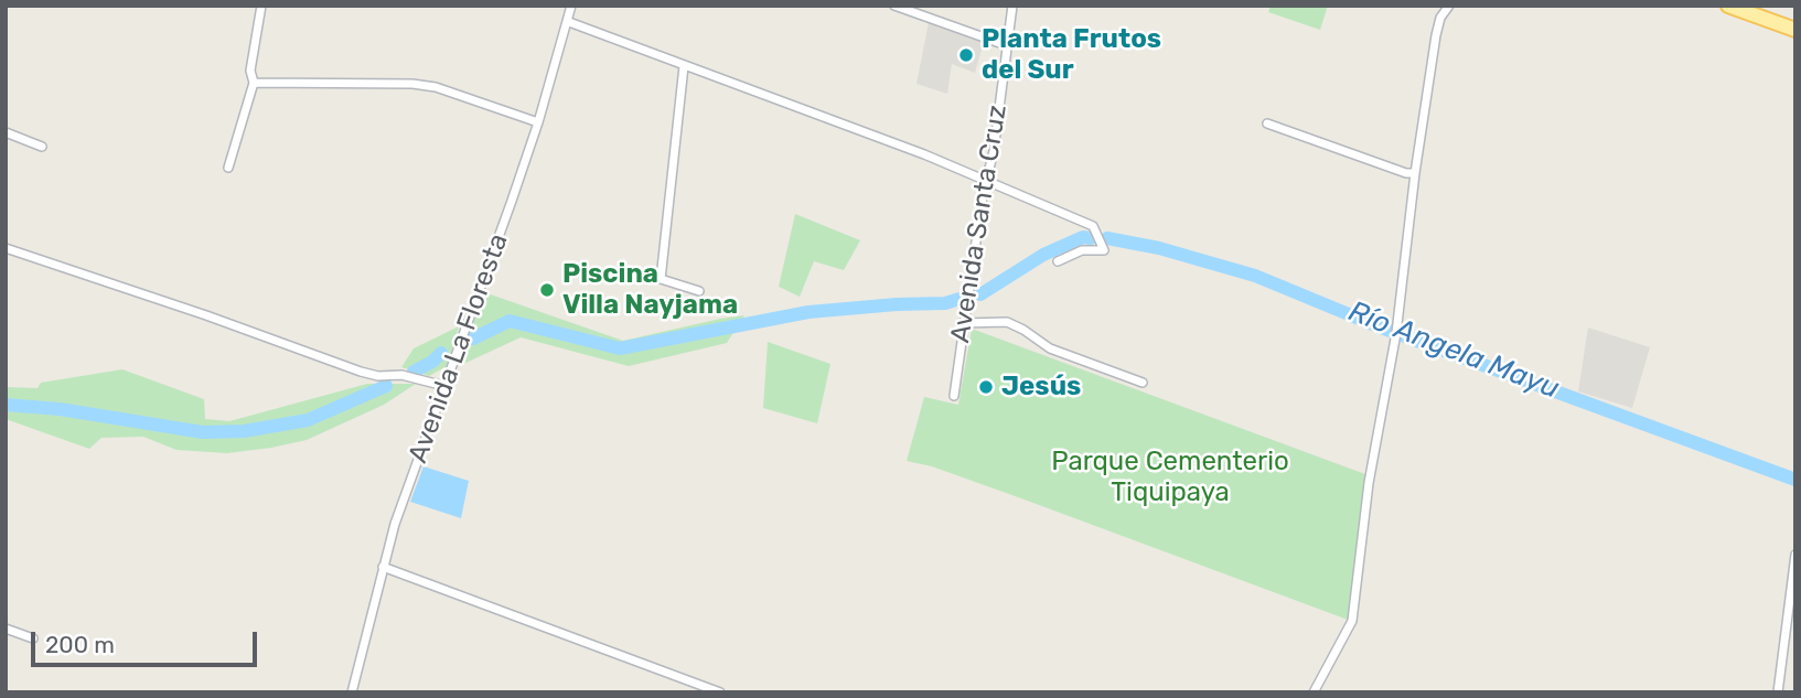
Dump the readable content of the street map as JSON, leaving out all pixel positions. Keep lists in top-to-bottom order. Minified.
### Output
{"streets":{"street":["Avenida Santa Cruz","Avenida La Floresta"]},"water":["Río Angela Mayu"],"parks":["Parque Cementerio Tiquipaya"],"places":["Planta Frutos del Sur","Piscina Villa Nayjama","Jesús"],"scale_bar":"200 m"}
